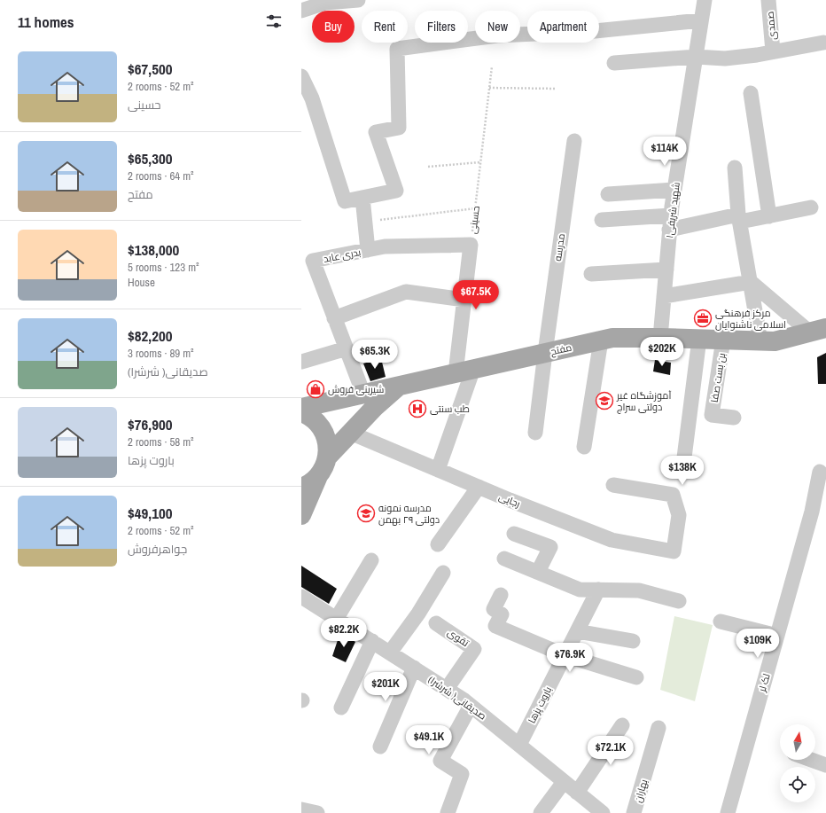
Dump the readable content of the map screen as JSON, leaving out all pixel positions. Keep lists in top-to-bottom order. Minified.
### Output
{"streets":{"main road":["مفتح"],"street":["صمدی","شهید شریفی۱","حسینی","مدرسه","بدری عابد","بن بست صفا","رجایی","تقوی","لک لر","(شرشرا )صدیقانی","باروت پزها","بهاران"]},"crossings":[["شهید شریفی۱","مفتح"],["حسینی","بدری عابد"],["حسینی","مفتح"],["حسینی","رجایی"],["مدرسه","مفتح"],["مفتح","بن بست صفا"],["مفتح","رجایی"],["تقوی","(شرشرا )صدیقانی"],["(شرشرا )صدیقانی","باروت پزها"]],"places":{"office":["مرکز فرهنگی اسلامی ناشنوایان"],"shop":["شیرینی فروش"],"school or university":["آموزشگاه غیر دولتی سراج","مدرسه نمونه دولتی ۲۹ بهمن"],"hospital":["طب سنتی"]},"north":"top","page":{"heading":"11 homes","chip":["Buy","Rent","Filters","New","Apartment"],"list":[{"name":"$67,500","note":"2 rooms · 52 m² · حسینی"},{"name":"$65,300","note":"2 rooms · 64 m² · مفتح"},{"name":"$138,000","note":"5 rooms · 123 m² · House"},{"name":"$82,200","note":"3 rooms · 89 m² · (شرشرا )صدیقانی"},{"name":"$76,900","note":"2 rooms · 58 m² · باروت پزها"},{"name":"$49,100","note":"2 rooms · 52 m² · جواهرفروش"}],"price":["$114K","$67.5K","$202K","$65.3K","$138K","$82.2K","$109K","$76.9K","$201K","$49.1K","$72.1K"]}}
